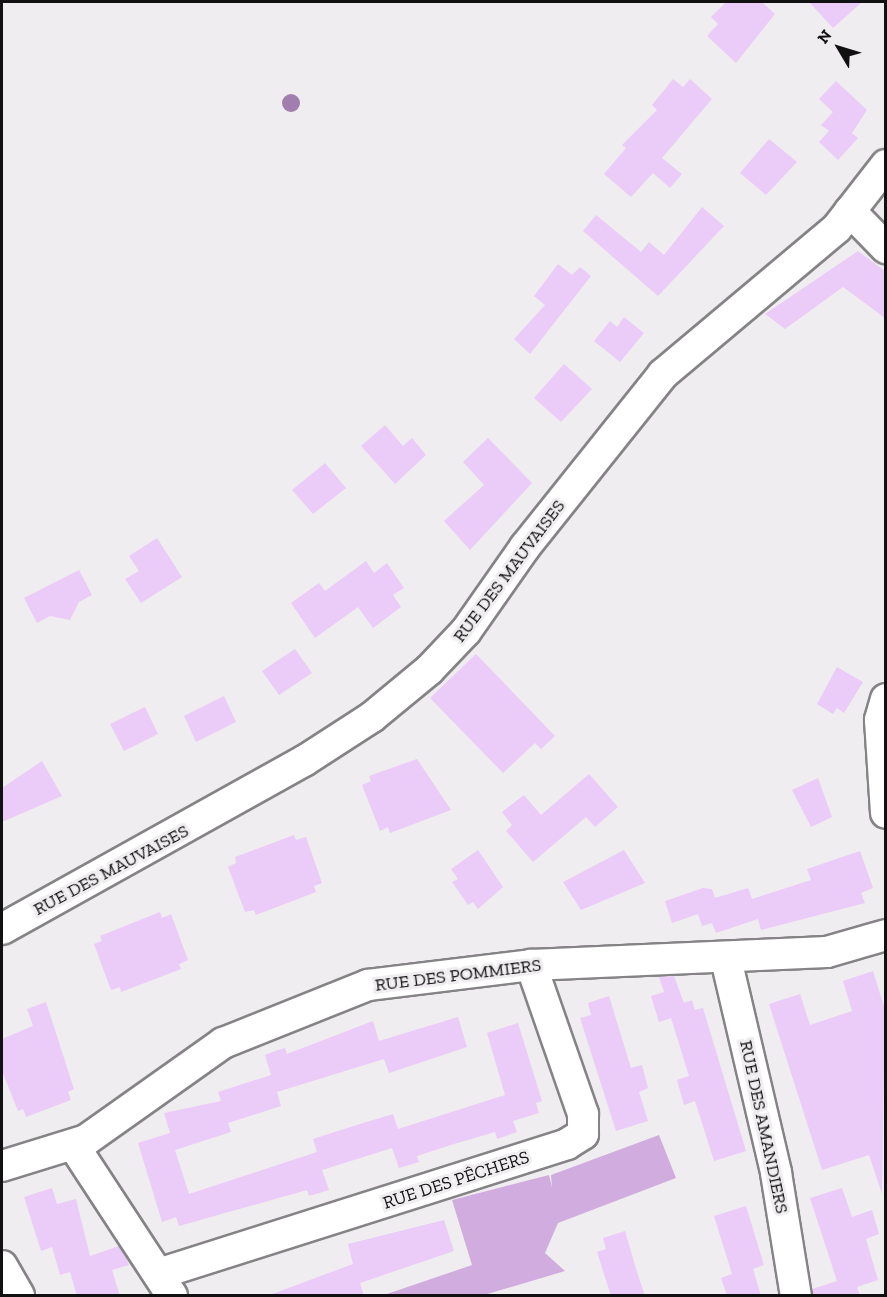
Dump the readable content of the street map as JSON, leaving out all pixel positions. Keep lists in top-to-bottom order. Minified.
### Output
{"streets":{"street":["RUE DES MAUVAISES","RUE DES POMMIERS","RUE DES AMANDIERS","RUE DES PÊCHERS"]},"crossings":[["RUE DES POMMIERS","RUE DES AMANDIERS"],["RUE DES POMMIERS","RUE DES PÊCHERS"]],"north":"top left"}
